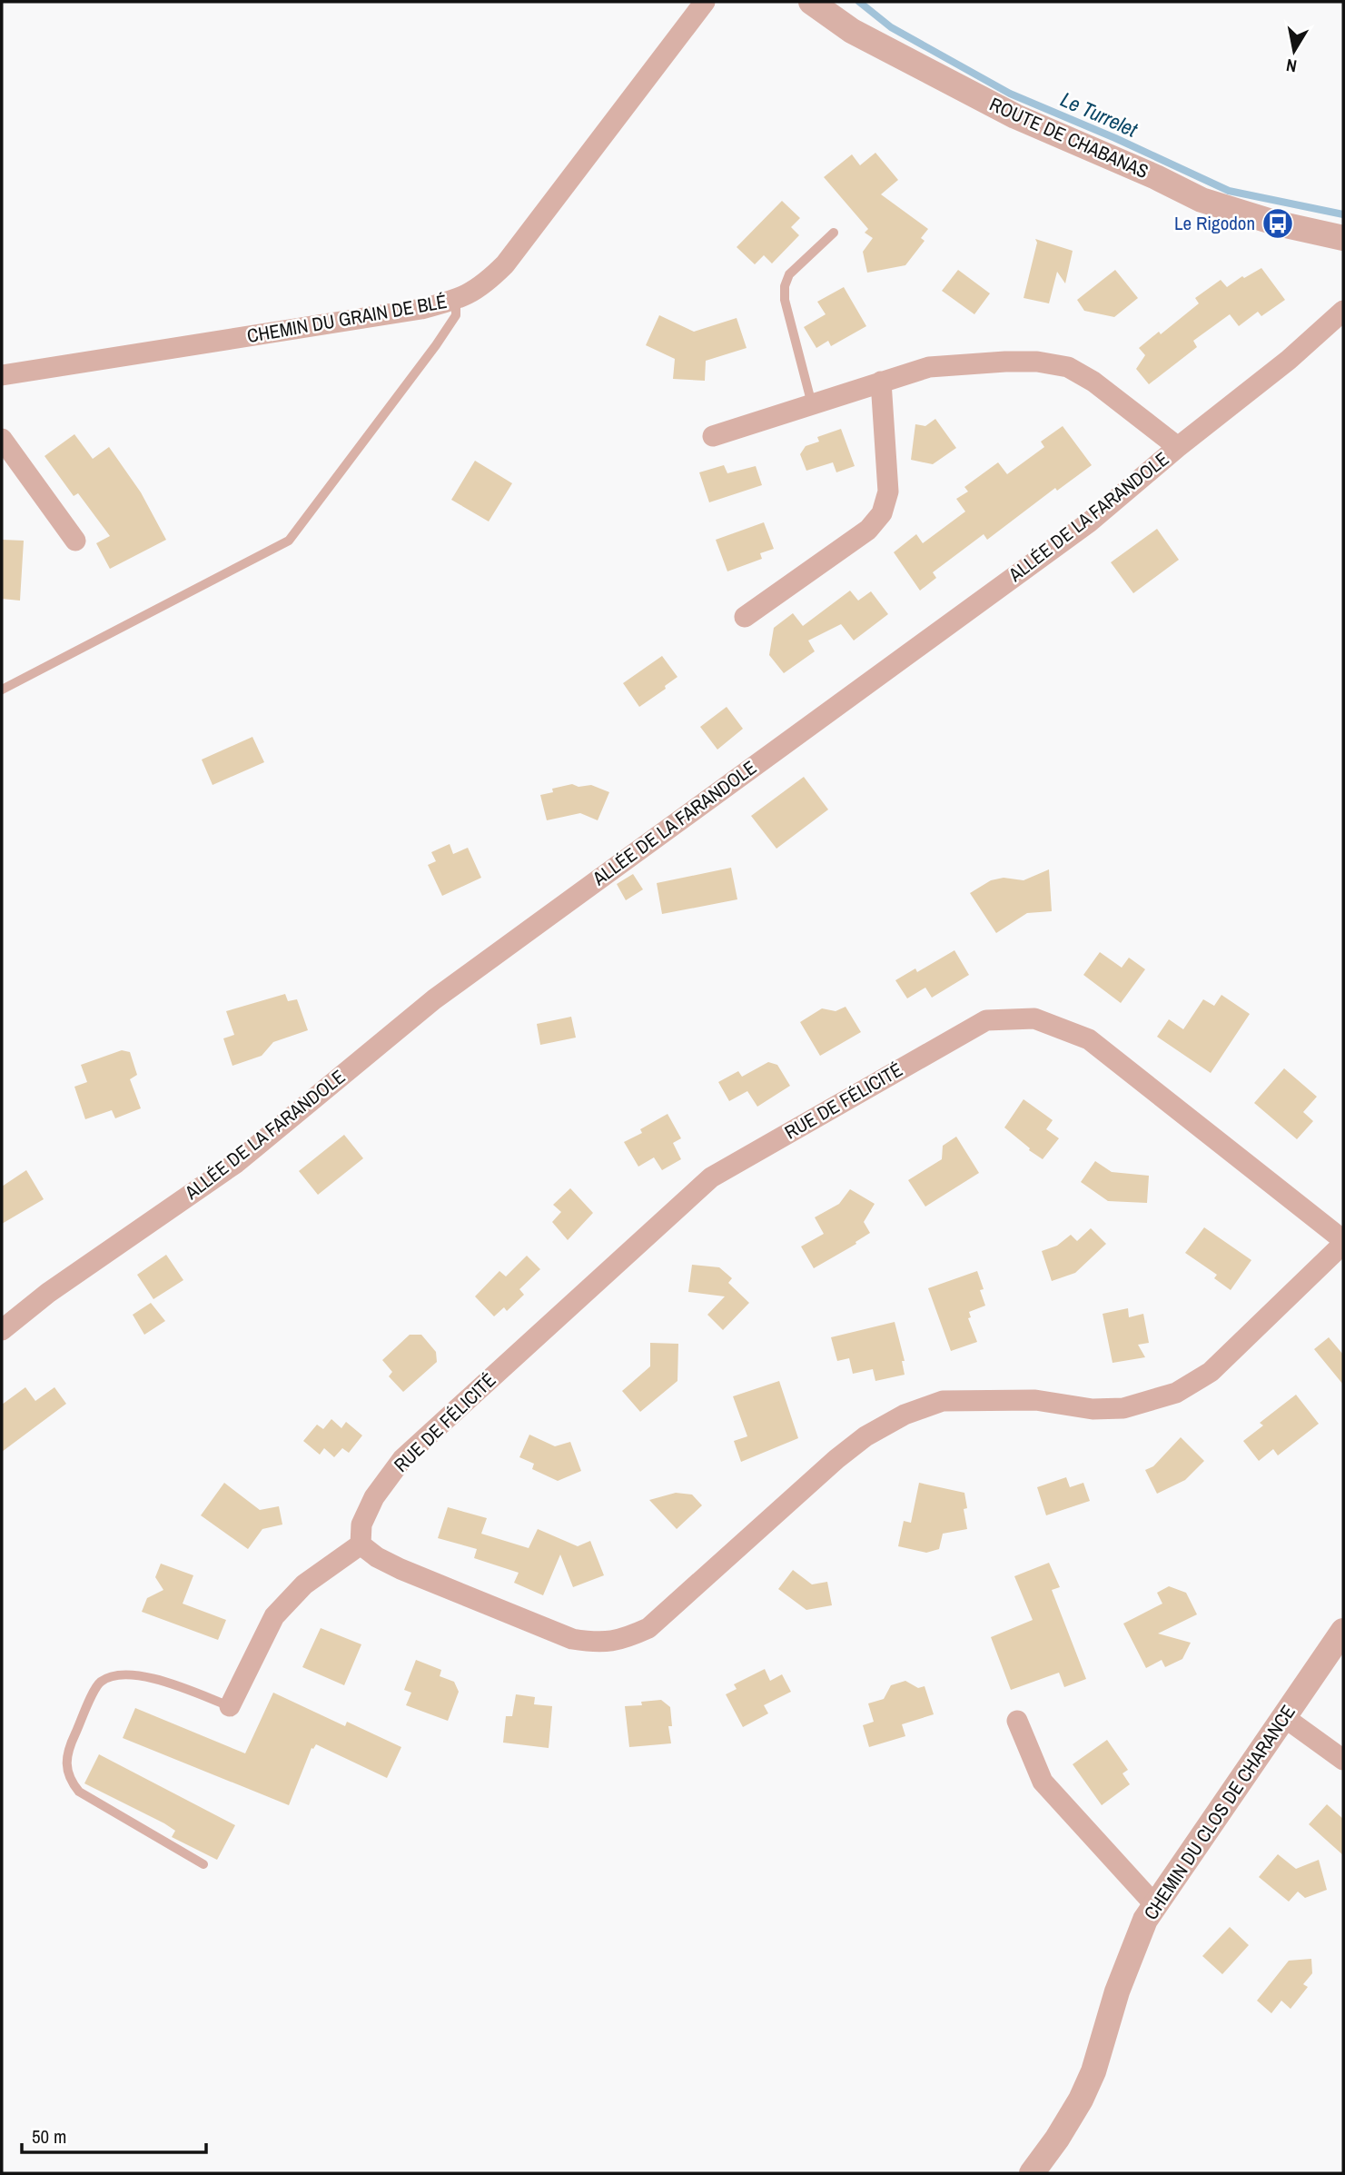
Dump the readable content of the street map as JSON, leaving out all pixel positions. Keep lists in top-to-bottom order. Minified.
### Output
{"streets":{"street":["ROUTE DE CHABANAS","CHEMIN DU GRAIN DE BLÉ","ALLÉE DE LA FARANDOLE","RUE DE FÉLICITÉ","CHEMIN DU CLOS DE CHARANCE"]},"water":["Le Turrelet"],"places":{"bus stop":["Le Rigodon"]},"scale_bar":"50 m","north":"bottom"}
